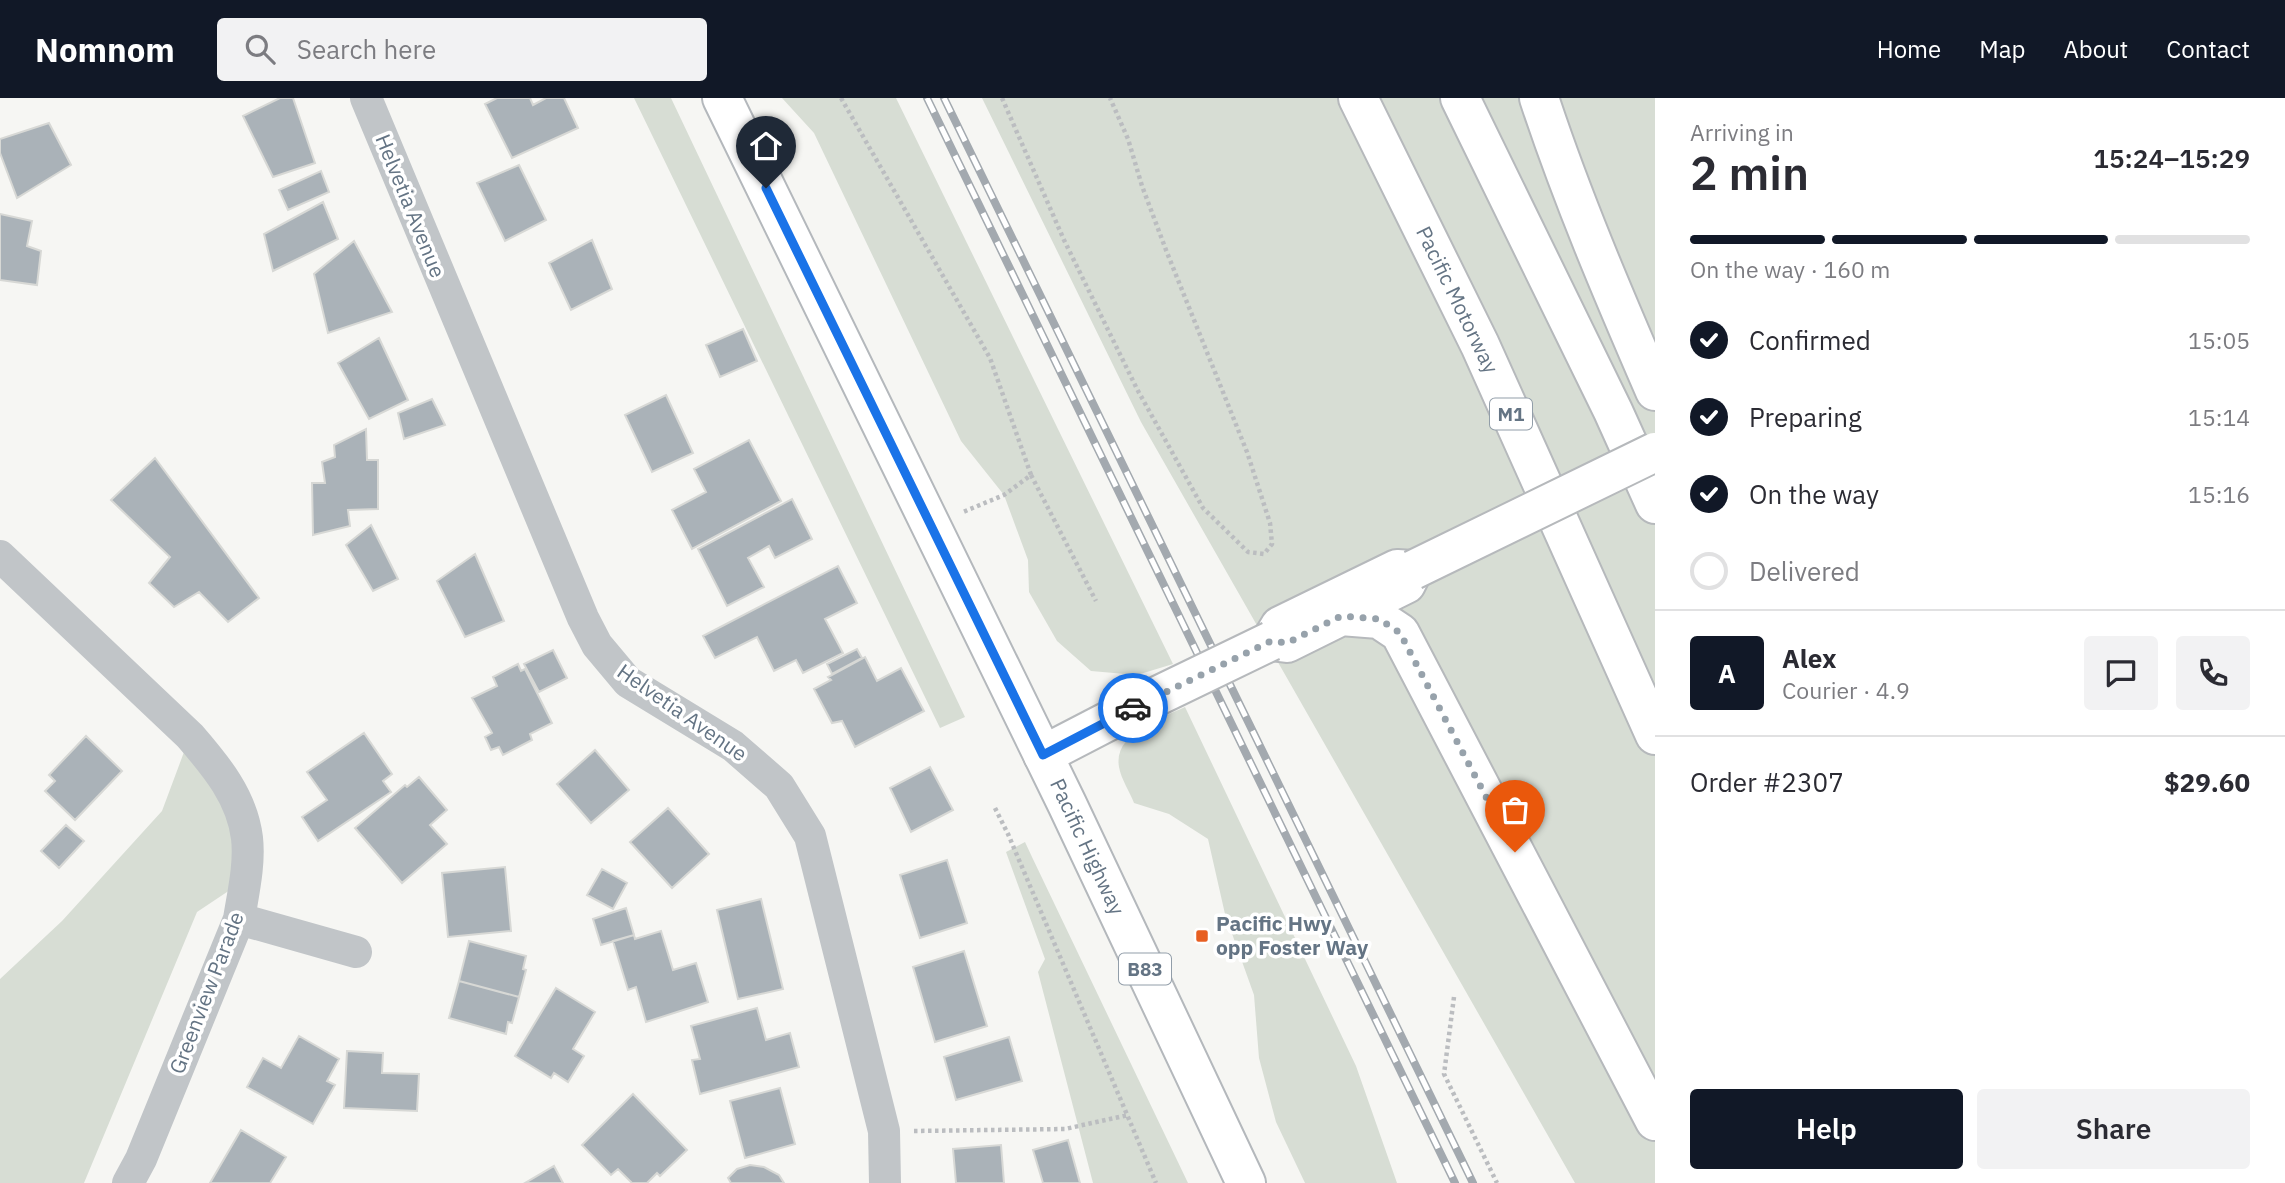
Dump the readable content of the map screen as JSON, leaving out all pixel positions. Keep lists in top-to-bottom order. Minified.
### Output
{"streets":{"main road":["Pacific Motorway","M1","Pacific Highway","B83"],"street":["Helvetia Avenue","Greenview Parade"]},"places":{"transit":["Pacific Hwy opp Foster Way"]},"page":{"header":"Nomnom","search":"Search here","nav":["Home","Map","About","Contact"],"heading":["2 min","Arriving in","15:24–15:29"],"panel":["Alex","Courier · 4.9","Order #2307","$29.60"],"bar":"On the way · 160 m","list":[["Confirmed","15:05"],["Preparing","15:14"],["On the way","15:16"],"Delivered"],"round":"A","buttons":["Help","Share"]}}
